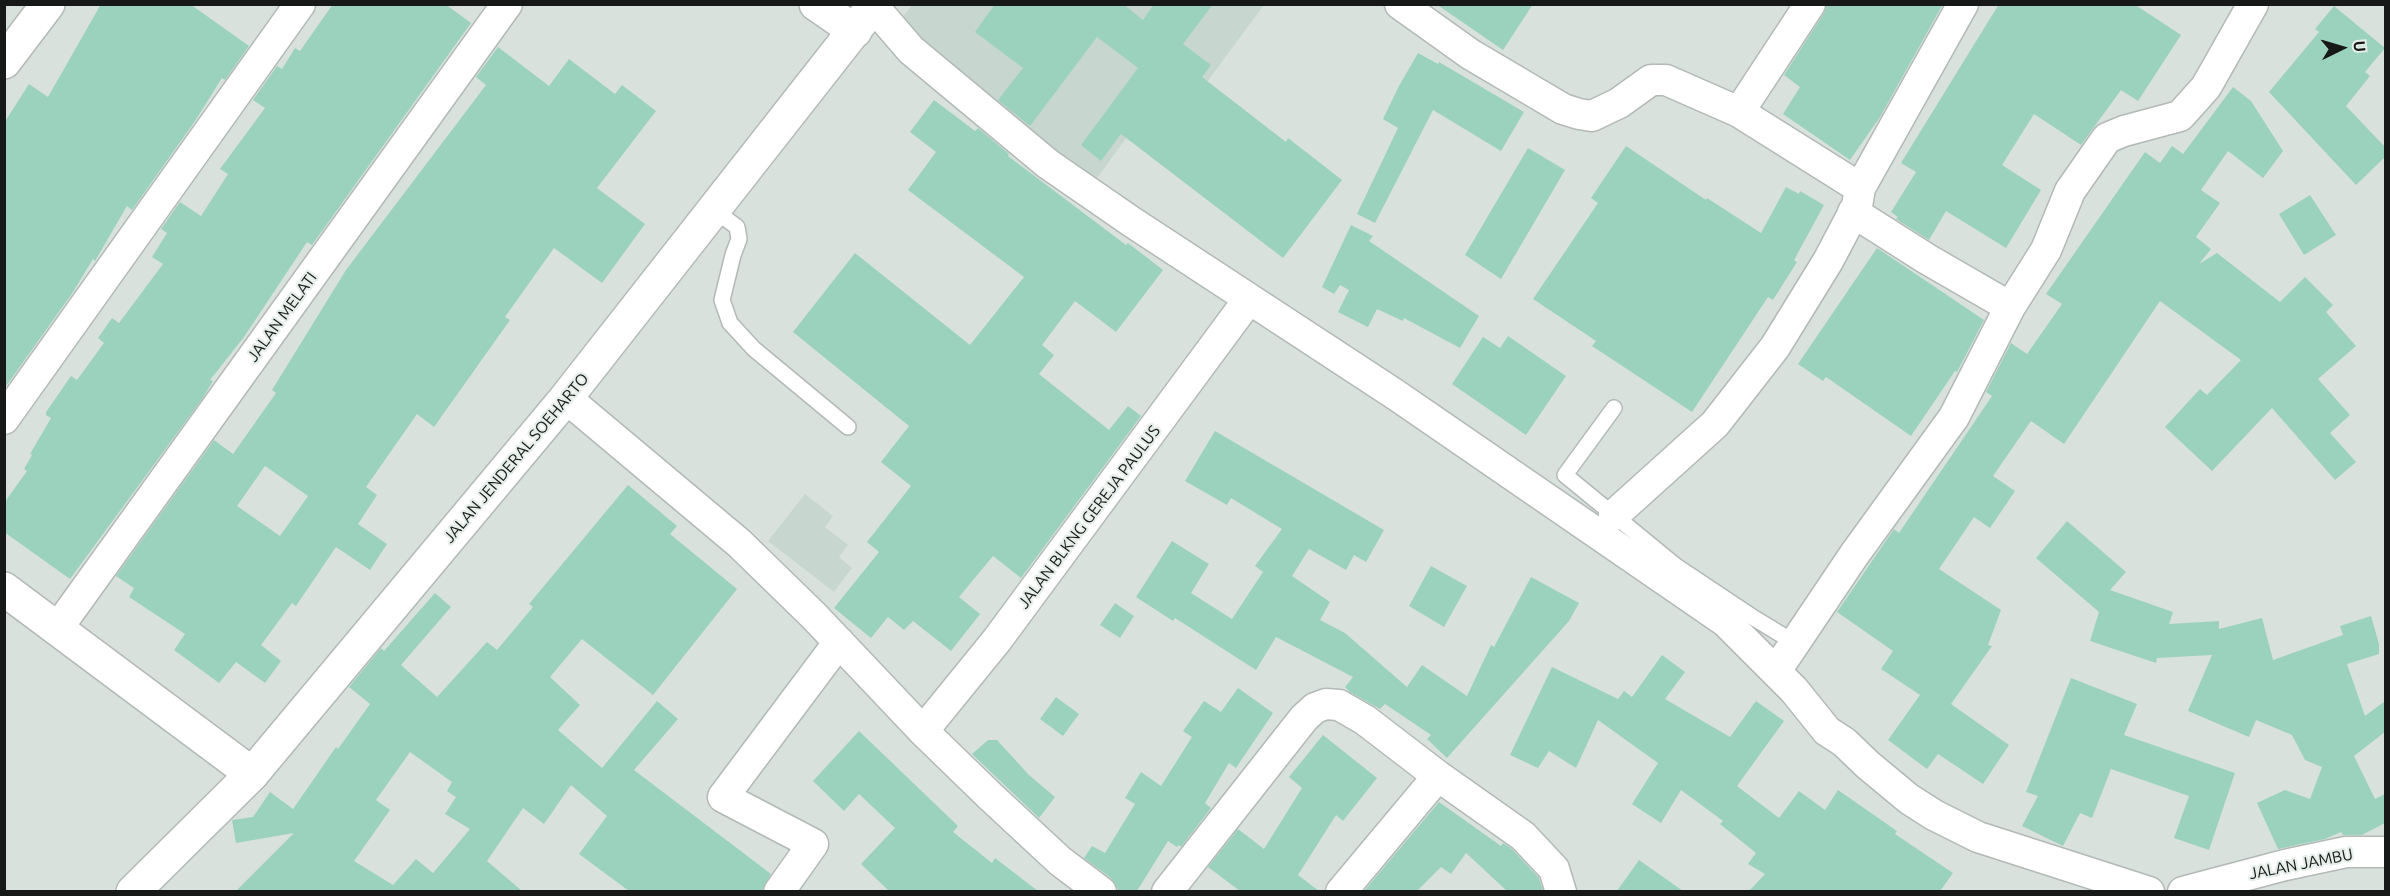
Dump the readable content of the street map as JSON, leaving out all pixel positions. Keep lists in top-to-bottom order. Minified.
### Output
{"streets":{"main road":["JALAN JENDERAL SOEHARTO"],"street":["JALAN MELATI","JALAN BLKNG GEREJA PAULUS","JALAN JAMBU"]},"north":"right"}
